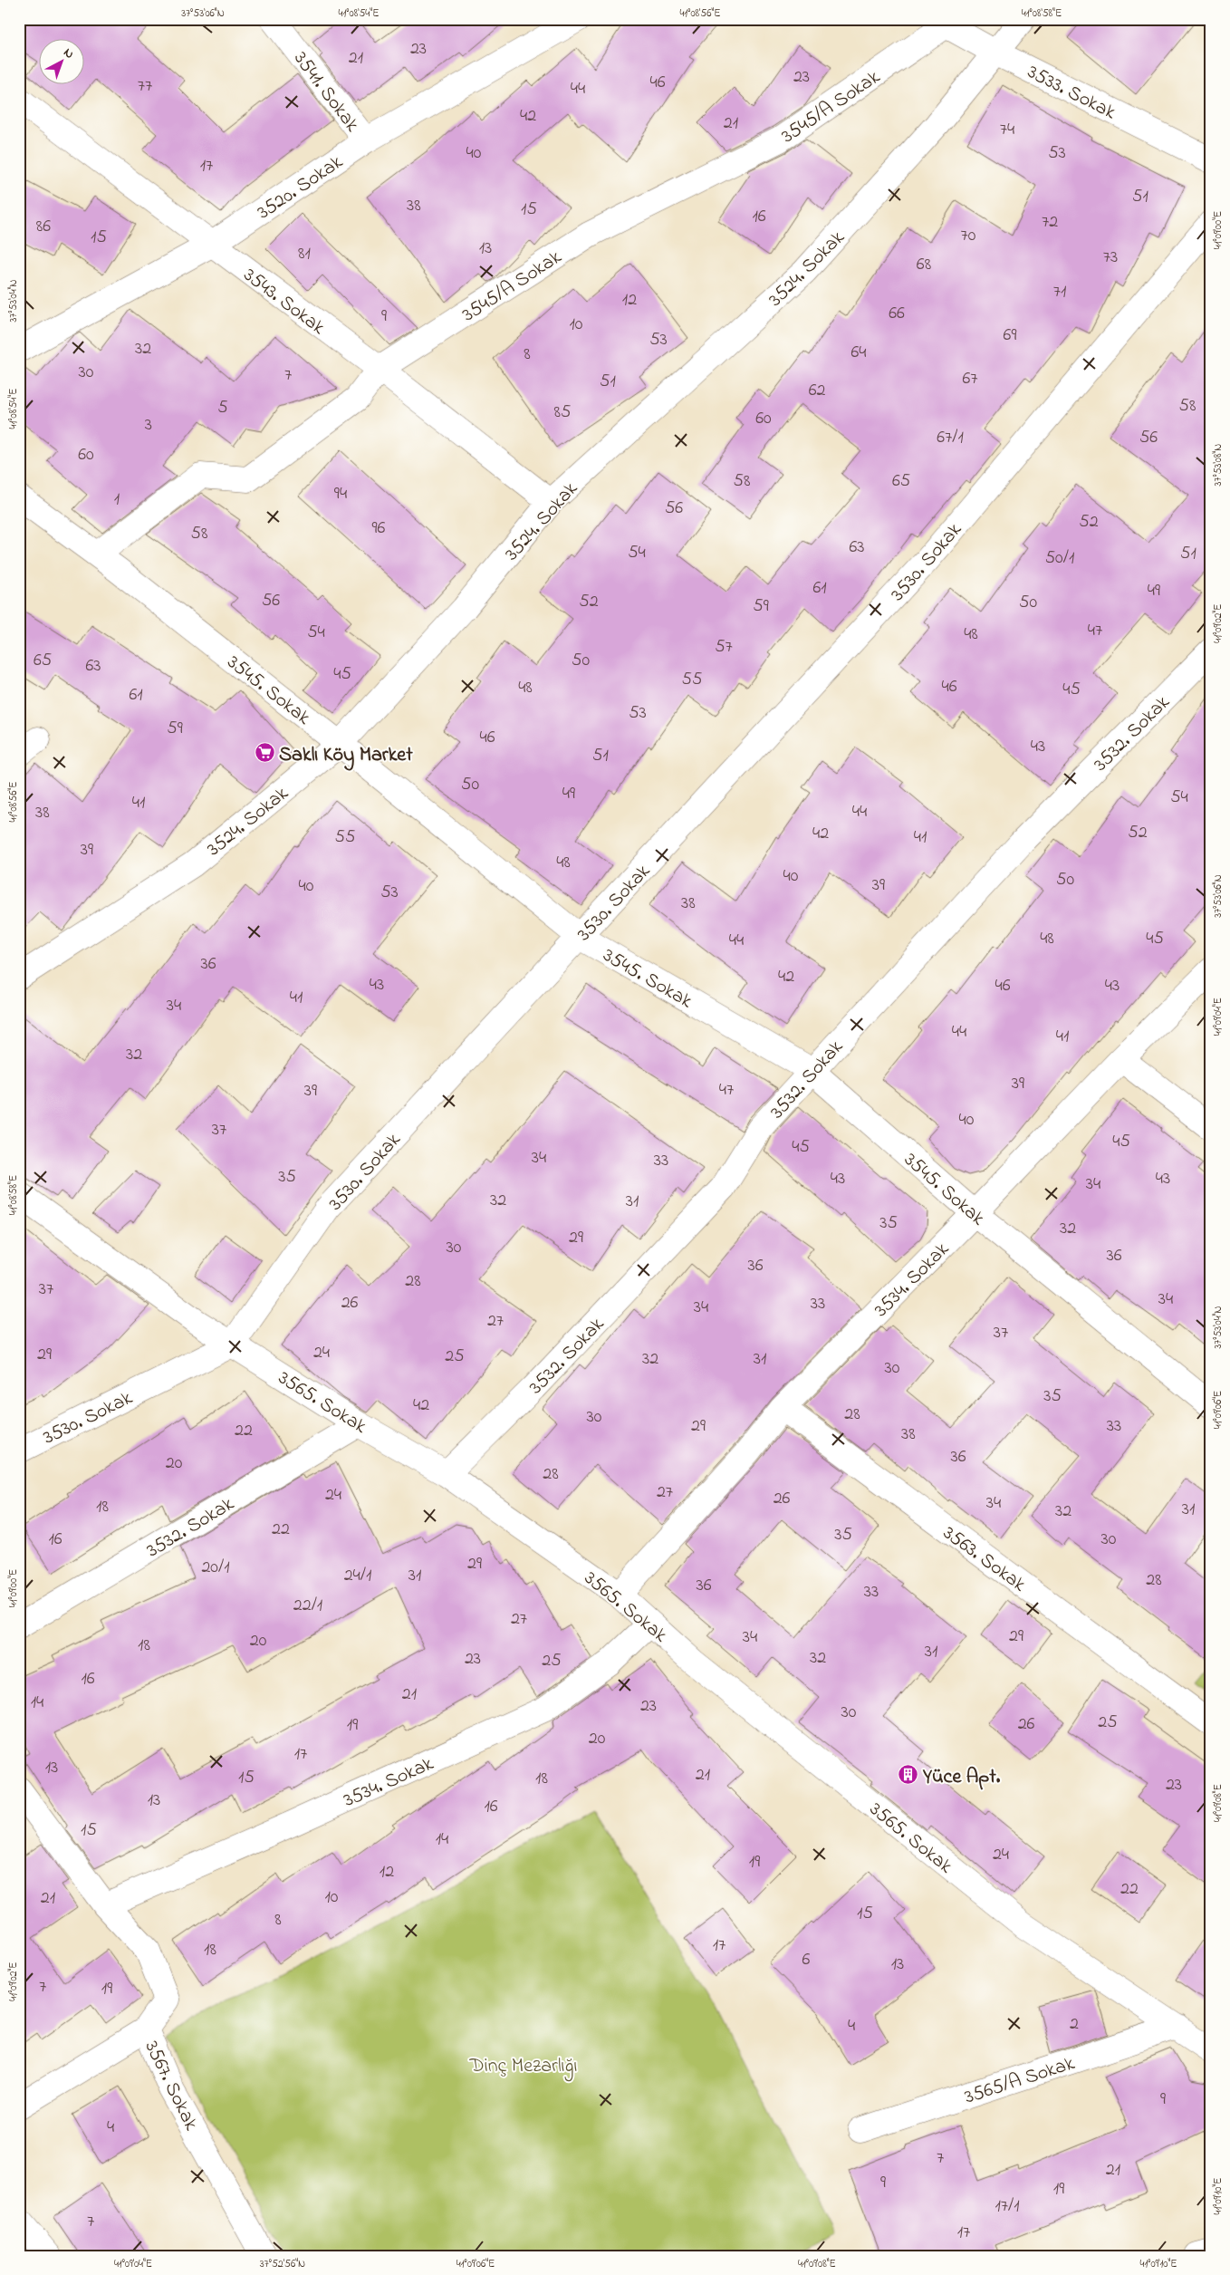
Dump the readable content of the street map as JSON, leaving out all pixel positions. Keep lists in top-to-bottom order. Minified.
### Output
{"streets":{"street":["3541. Sokak","3533. Sokak","3545/A Sokak","3520. Sokak","3524. Sokak","3543. Sokak","3530. Sokak","3545. Sokak","3532. Sokak","3534. Sokak","3565. Sokak","3563. Sokak","3565/A Sokak","3567. Sokak"]},"crossings":[["3541. Sokak","3520. Sokak"],["3533. Sokak","3545/A Sokak"],["3533. Sokak","3524. Sokak"],["3545/A Sokak","3543. Sokak"],["3545/A Sokak","3545. Sokak"],["3520. Sokak","3543. Sokak"],["3524. Sokak","3543. Sokak"],["3524. Sokak","3545. Sokak"],["3530. Sokak","3545. Sokak"],["3530. Sokak","3565. Sokak"],["3545. Sokak","3532. Sokak"],["3545. Sokak","3534. Sokak"],["3532. Sokak","3565. Sokak"],["3534. Sokak","3565. Sokak"],["3534. Sokak","3563. Sokak"],["3534. Sokak","3567. Sokak"],["3565. Sokak","3565/A Sokak"]],"parks":["Dinç Mezarlığı"],"places":{"supermarket":["Saklı Köy Market"],"building":["Yüce Apt."]},"house_numbers":["23","21","23","46","77","44","42","21","74","40","53","17","51","38","15","16","72","86","70","15","13","81","73","68","71","12","66","9","10","69","53","32","64","8","30","7","67","51","62","58","5","85","60","3","67/1","56","60","58","65","94","1","56","52","96","58","63","54","51","50/1","61","49","56","52","50","59","47","54","48","57","65","50","63","45","55","46","48","45","61","53","59","46","43","51","50","49","54","41","44","38","52","42","55","41","39","48","40","50","39","40","53","38","48","45","44","36","42","43","46","43","41","34","44","41","32","39","47","39","40","37","45","45","34","33","35","43","43","34","32","31","35","32","29","30","36","36","28","37","34","26","33","34","27","37","24","29","25","32","31","30","35","42","28","30","29","33","22","38","36","20","28","27","24","26","34","18","31","32","22","35","16","30","29","20/1","24/1","31","28","36","33","22/1","27","29","34","20","18","31","32","23","25","16","21","14","23","30","25","26","19","20","17","13","21","15","18","23","13","16","15","14","24","19","12","22","10","21","15","8","17","18","6","13","7","19","2","4","9","4","7","21","9","19","17/1","7","17"],"north":"top right","coordinates":["37°53'06\"N","41°08'54\"E","41°08'56\"E","41°08'58\"E","41°09'00\"E","37°53'04\"N","37°53'08\"N","41°09'02\"E","41°09'04\"E","41°09'06\"E","41°09'08\"E","41°09'10\"E","37°52'56\"N"]}
